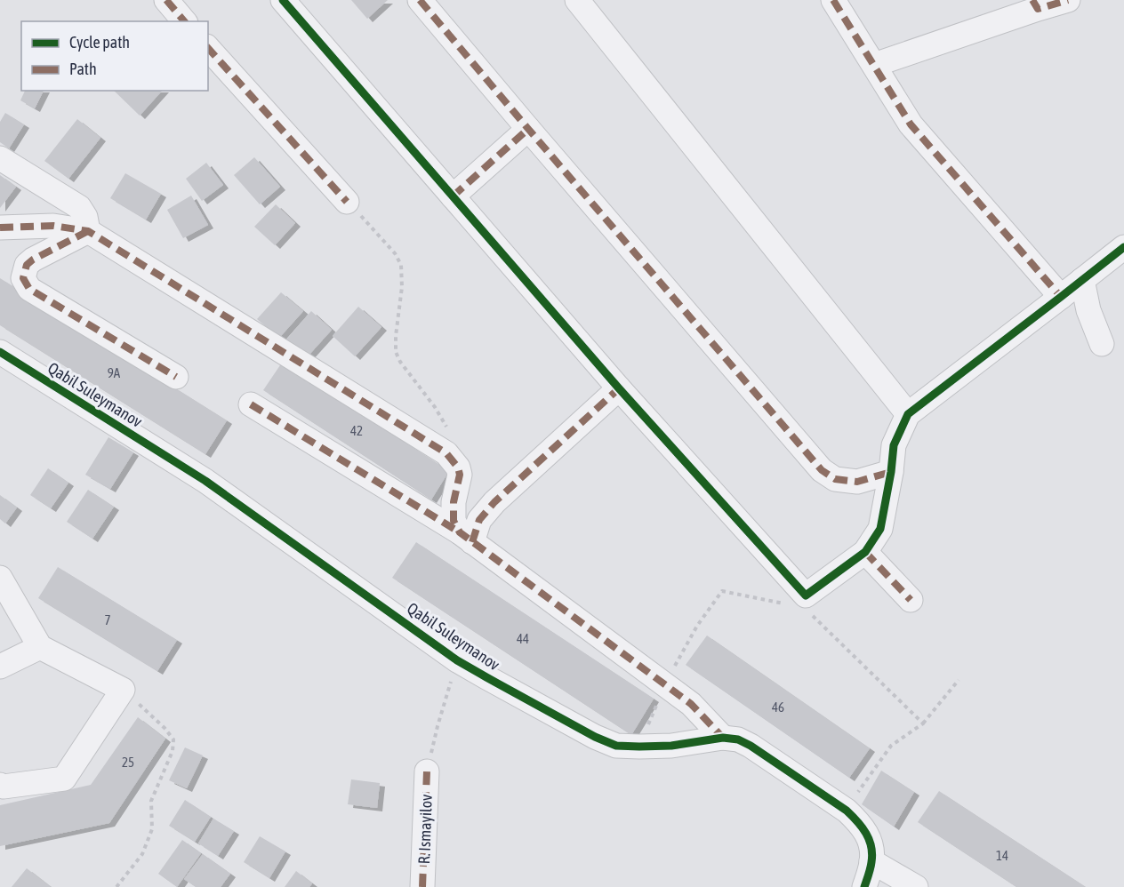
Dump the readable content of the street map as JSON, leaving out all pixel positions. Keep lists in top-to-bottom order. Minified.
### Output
{"streets":{"street":["Qabil Suleymanov","R. Ismayilov"]},"house_numbers":["9A","42","7","44","46","25","14"],"legend":["Cycle path","Path"]}
